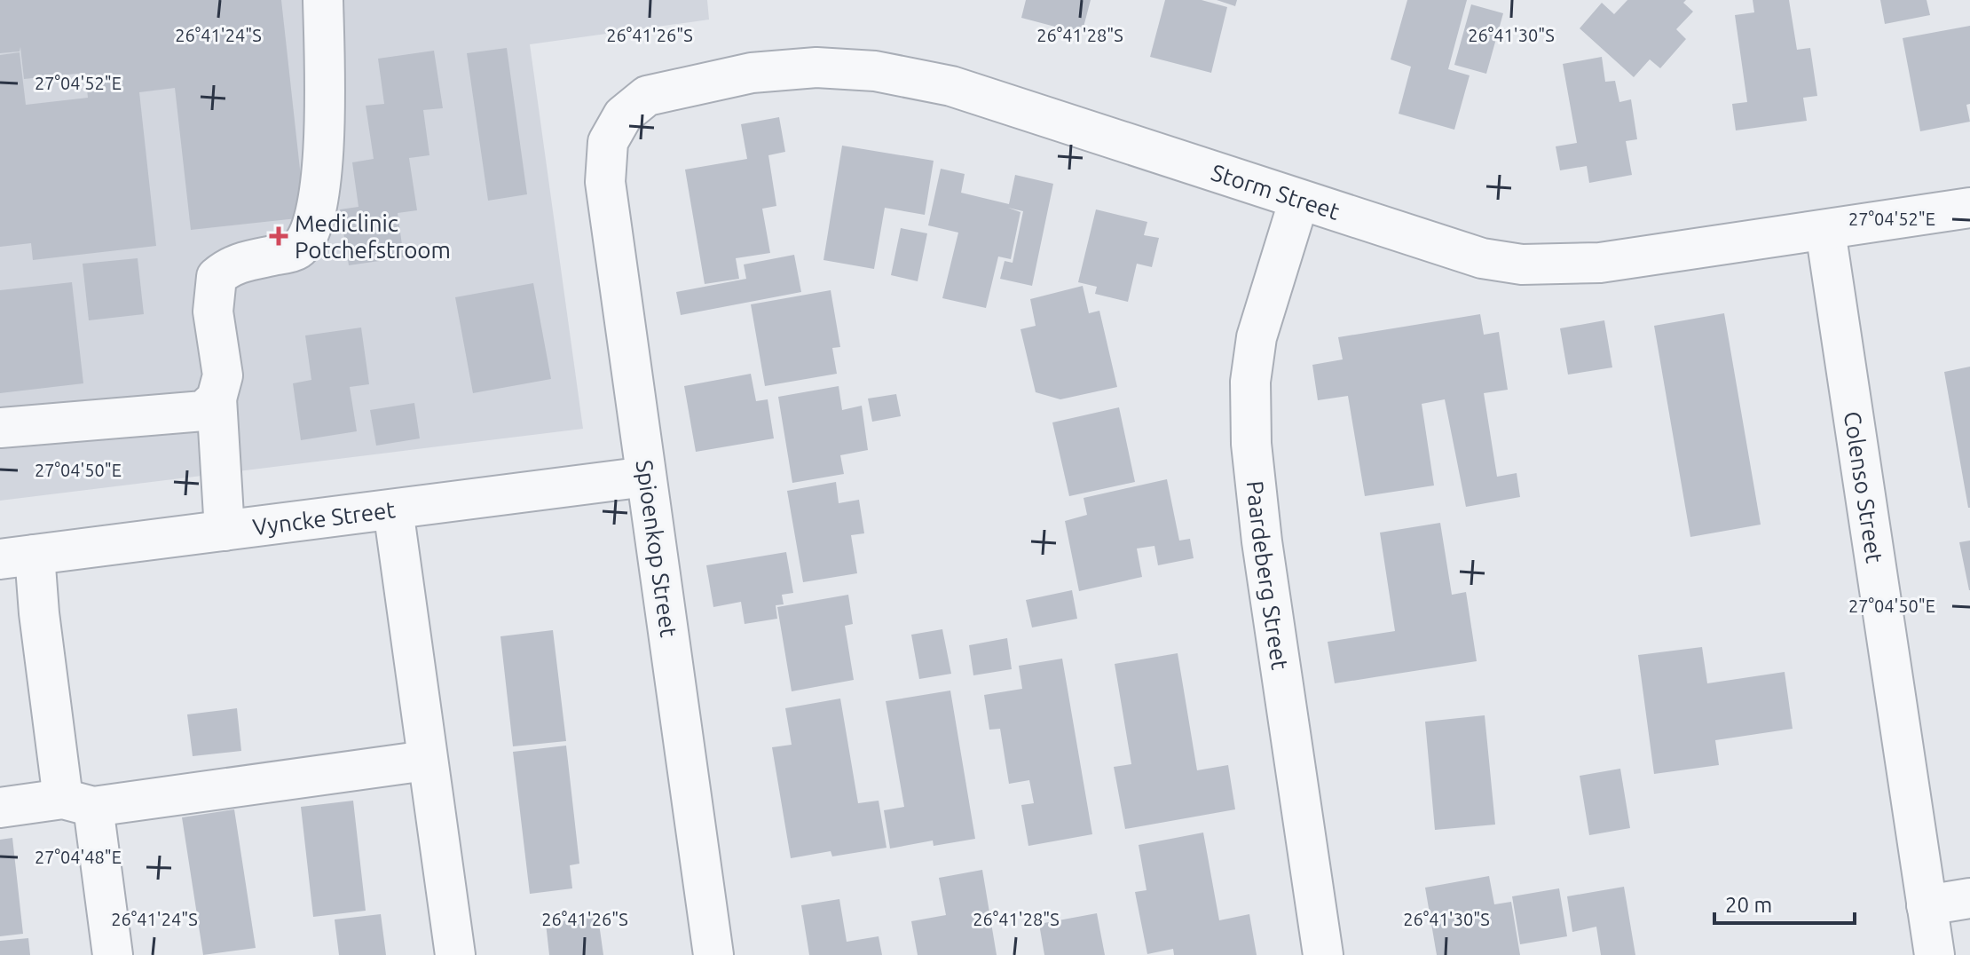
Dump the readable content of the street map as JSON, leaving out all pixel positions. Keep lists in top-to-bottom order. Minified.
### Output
{"streets":{"street":["Storm Street","Colenso Street","Vyncke Street","Spioenkop Street","Paardeberg Street"]},"crossings":[["Storm Street","Colenso Street"],["Storm Street","Spioenkop Street"],["Storm Street","Paardeberg Street"],["Vyncke Street","Spioenkop Street"]],"places":{"health":["Mediclinic Potchefstroom"]},"scale_bar":"20 m","coordinates":["26°41'24\"S","26°41'26\"S","26°41'28\"S","26°41'30\"S","27°04'52\"E","27°04'50\"E","27°04'48\"E"]}
